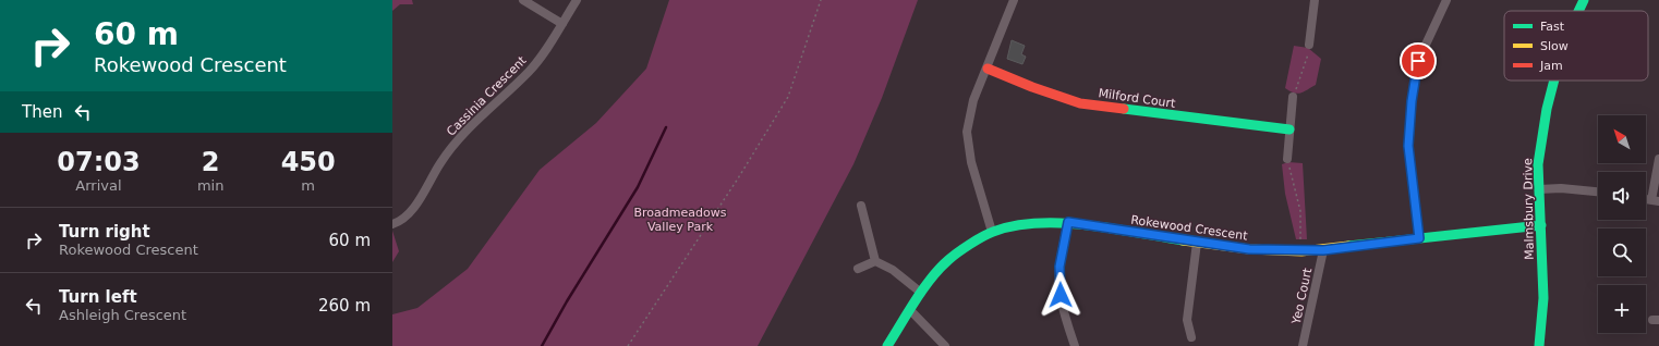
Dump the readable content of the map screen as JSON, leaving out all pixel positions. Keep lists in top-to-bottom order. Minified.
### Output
{"streets":{"street":["Cassinia Crescent","Milford Court","Malmsbury Drive","Rokewood Crescent","Yeo Court"]},"crossings":[["Malmsbury Drive","Rokewood Crescent"],["Rokewood Crescent","Yeo Court"]],"parks":["Broadmeadows Valley Park"],"legend":["Fast","Slow","Jam"],"north":"top left","page":{"turn":["60 m","Rokewood Crescent"],"then":"Then","map_buttons":"+","eta":["07:03","Arrival","2","min","450","m"],"list":[{"name":"Turn right","note":"Rokewood Crescent","value":"60 m"},{"name":"Turn left","note":"Ashleigh Crescent","value":"260 m"}]}}
